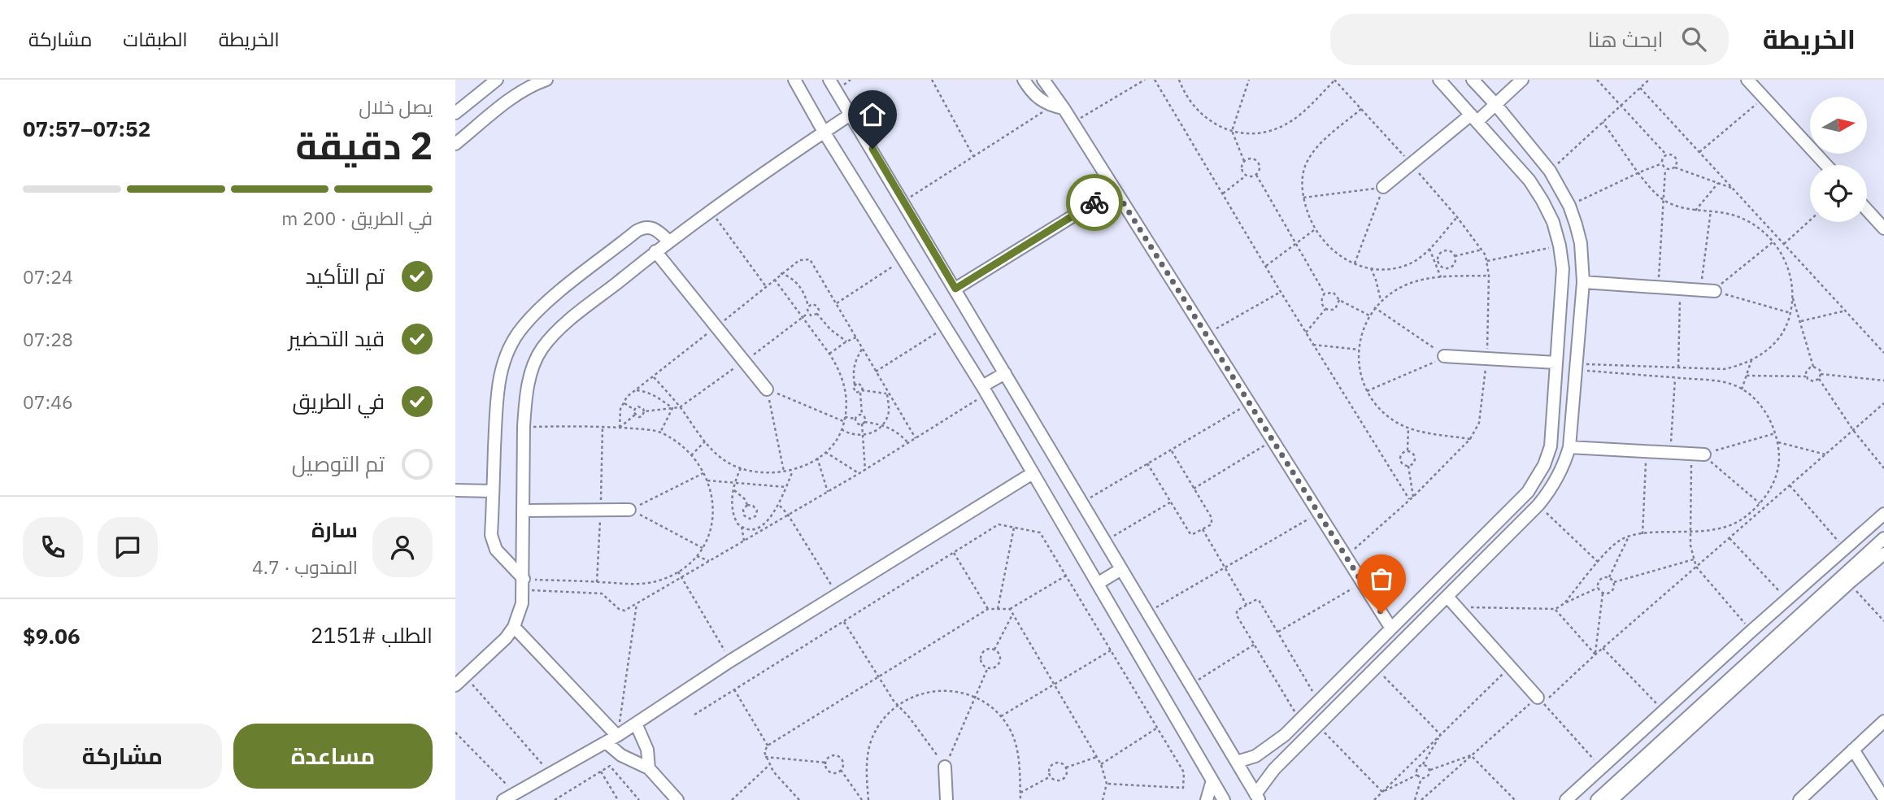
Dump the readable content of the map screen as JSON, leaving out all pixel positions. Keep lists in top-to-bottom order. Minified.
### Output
{"north":"right","page":{"header":"الخريطة","search":"ابحث هنا","nav":["الخريطة","الطبقات","مشاركة"],"heading":["2 دقيقة","يصل خلال","07:52–07:57"],"panel":["سارة","المندوب · 4.7","الطلب #2151","$9.06"],"bar":"في الطريق · 200 m","list":[["تم التأكيد","07:24"],["قيد التحضير","07:28"],["في الطريق","07:46"],"تم التوصيل"],"buttons":["مساعدة","مشاركة"]}}
